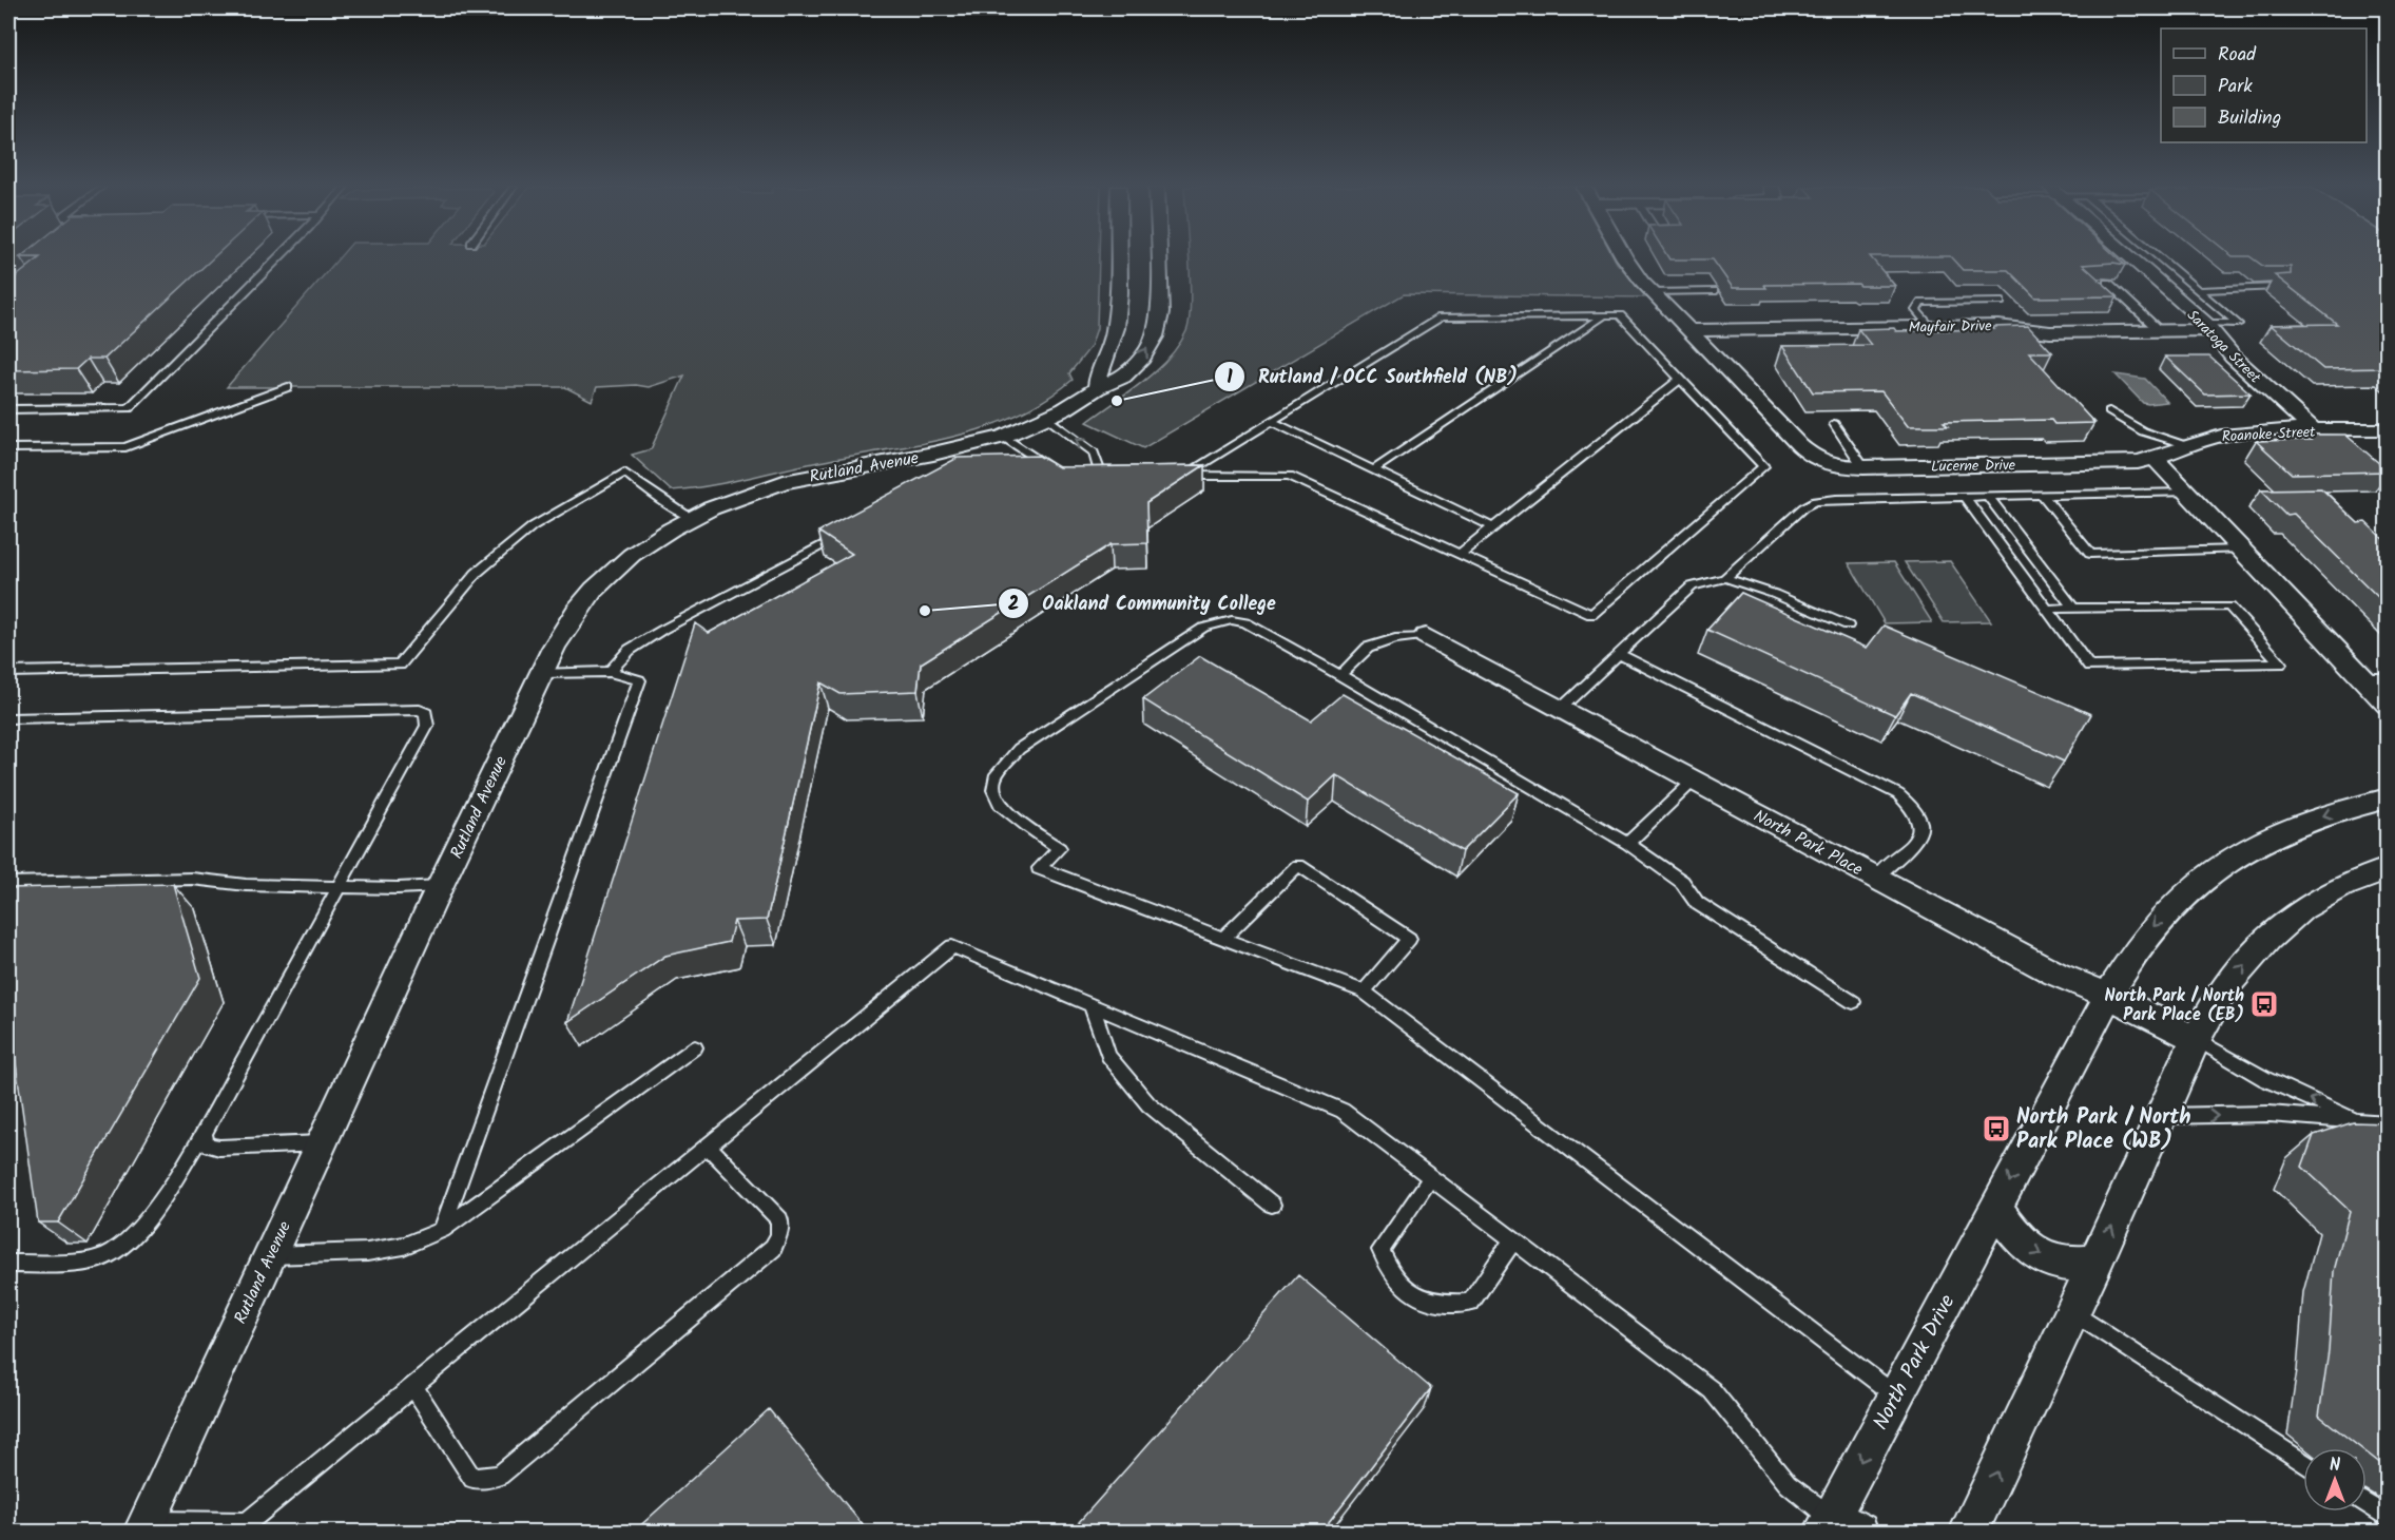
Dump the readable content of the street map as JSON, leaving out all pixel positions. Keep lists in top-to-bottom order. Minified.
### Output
{"streets":{"street":["Mayfair Drive","Saratoga Street","Roanoke Street","Lucerne Drive","Rutland Avenue","North Park Place","North Park Drive"]},"crossings":[["Mayfair Drive","Saratoga Street"],["Mayfair Drive","Lucerne Drive"],["Saratoga Street","Roanoke Street"],["Roanoke Street","Lucerne Drive"],["North Park Place","North Park Drive"]],"places":{"other":["Rutland / OCC Southfield (NB)","Oakland Community College"],"bus stop":["North Park / North Park Place (EB)","North Park / North Park Place (WB)"]},"legend":["Road","Park","Building"],"north":"top"}
